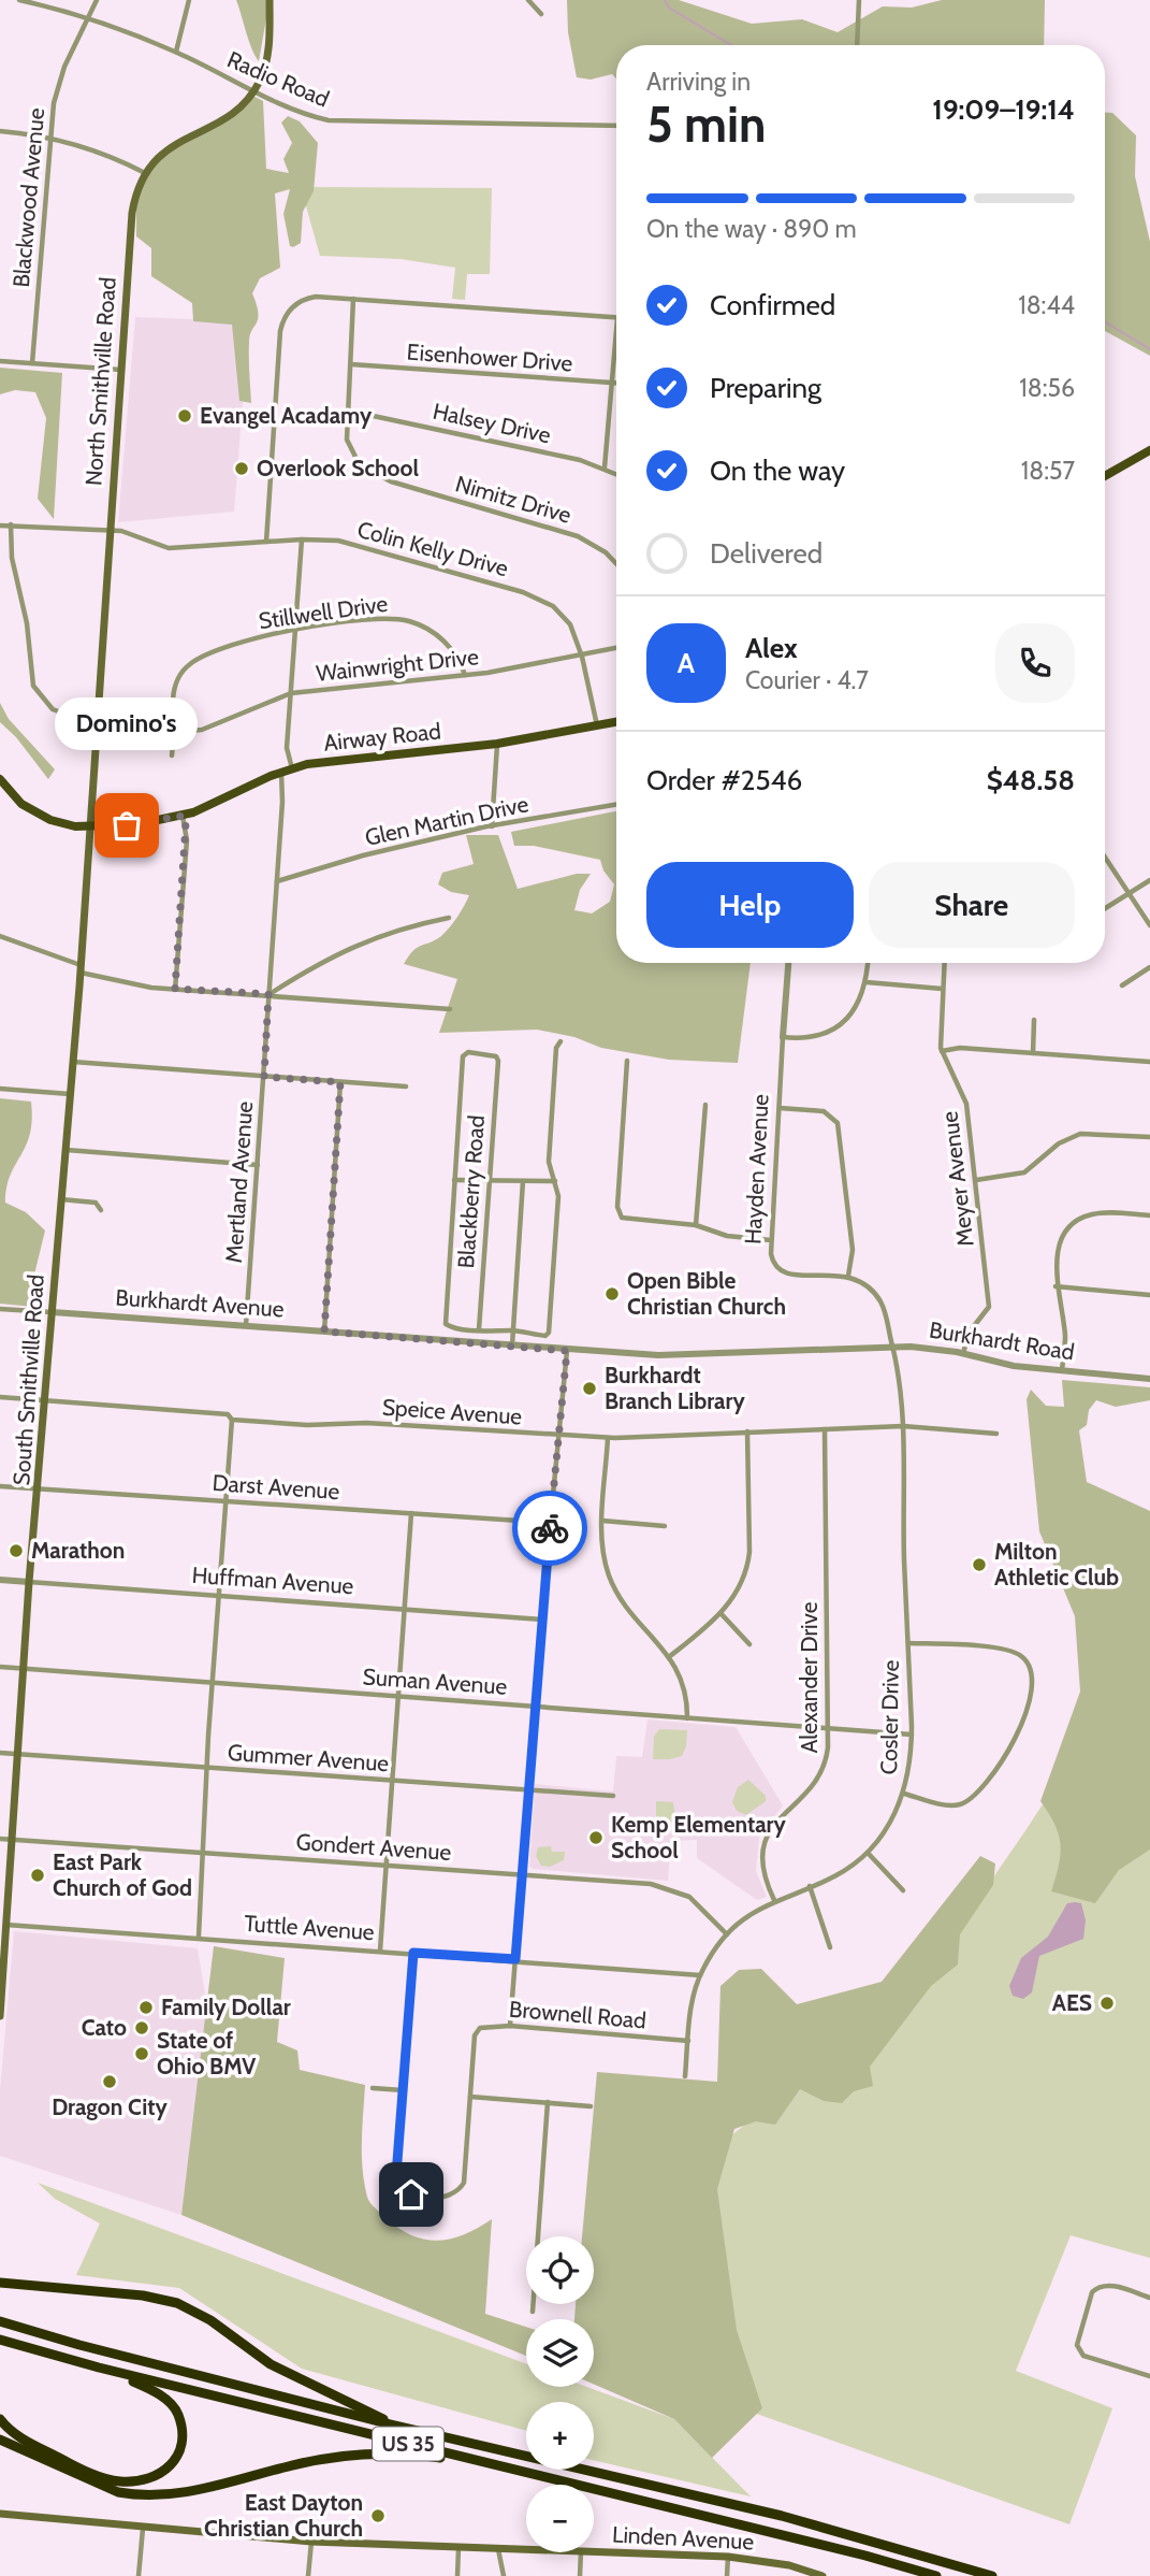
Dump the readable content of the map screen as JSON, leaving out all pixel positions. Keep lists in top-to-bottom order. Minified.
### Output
{"streets":{"highway":["US 35"],"main road":["North Smithville Road","Airway Road","South Smithville Road","Linden Avenue"],"street":["Radio Road","Blackwood Avenue","Eisenhower Drive","Halsey Drive","Nimitz Drive","Colin Kelly Drive","Stillwell Drive","Wainwright Drive","Glen Martin Drive","Hayden Avenue","Meyer Avenue","Mertland Avenue","Blackberry Road","Burkhardt Avenue","Burkhardt Road","Speice Avenue","Darst Avenue","Huffman Avenue","Alexander Drive","Suman Avenue","Cosler Drive","Gummer Avenue","Gondert Avenue","Tuttle Avenue","Brownell Road"]},"crossings":[["Radio Road","Blackwood Avenue"],["Radio Road","North Smithville Road"],["Eisenhower Drive","Nimitz Drive"],["North Smithville Road","Colin Kelly Drive"],["North Smithville Road","Airway Road"],["North Smithville Road","South Smithville Road"],["Halsey Drive","Nimitz Drive"],["Colin Kelly Drive","Wainwright Drive"],["Colin Kelly Drive","Airway Road"],["Stillwell Drive","Wainwright Drive"],["Airway Road","Mertland Avenue"],["Airway Road","South Smithville Road"],["Glen Martin Drive","Mertland Avenue"],["Meyer Avenue","Burkhardt Road"],["Mertland Avenue","Burkhardt Avenue"],["Burkhardt Avenue","Burkhardt Road"],["Burkhardt Avenue","South Smithville Road"],["Burkhardt Avenue","Cosler Drive"],["Burkhardt Road","Cosler Drive"],["South Smithville Road","Speice Avenue"],["South Smithville Road","Darst Avenue"],["South Smithville Road","Huffman Avenue"],["South Smithville Road","Suman Avenue"],["South Smithville Road","Gummer Avenue"],["South Smithville Road","Gondert Avenue"],["South Smithville Road","Tuttle Avenue"],["Speice Avenue","Alexander Drive"],["Speice Avenue","Cosler Drive"],["Alexander Drive","Suman Avenue"],["Alexander Drive","Cosler Drive"],["Suman Avenue","Cosler Drive"],["Cosler Drive","Gondert Avenue"],["Cosler Drive","Tuttle Avenue"],["Cosler Drive","Brownell Road"]],"places":["Evangel Acadamy","Overlook School","Domino's","Open Bible Christian Church","Burkhardt Branch Library","Marathon","Milton Athletic Club","Kemp Elementary School","East Park Church of God","AES","Family Dollar","Cato","State of Ohio BMV","Dragon City","East Dayton Christian Church"],"page":{"heading":["5 min","Arriving in","19:09–19:14"],"panel":["Alex","Courier · 4.7","Order #2546","$48.58"],"bar":"On the way · 890 m","list":[["Confirmed","18:44"],["Preparing","18:56"],["On the way","18:57"],"Delivered"],"round":"A","bubble":"Domino's","buttons":["Help","Share"],"map_buttons":["+","−"]}}
